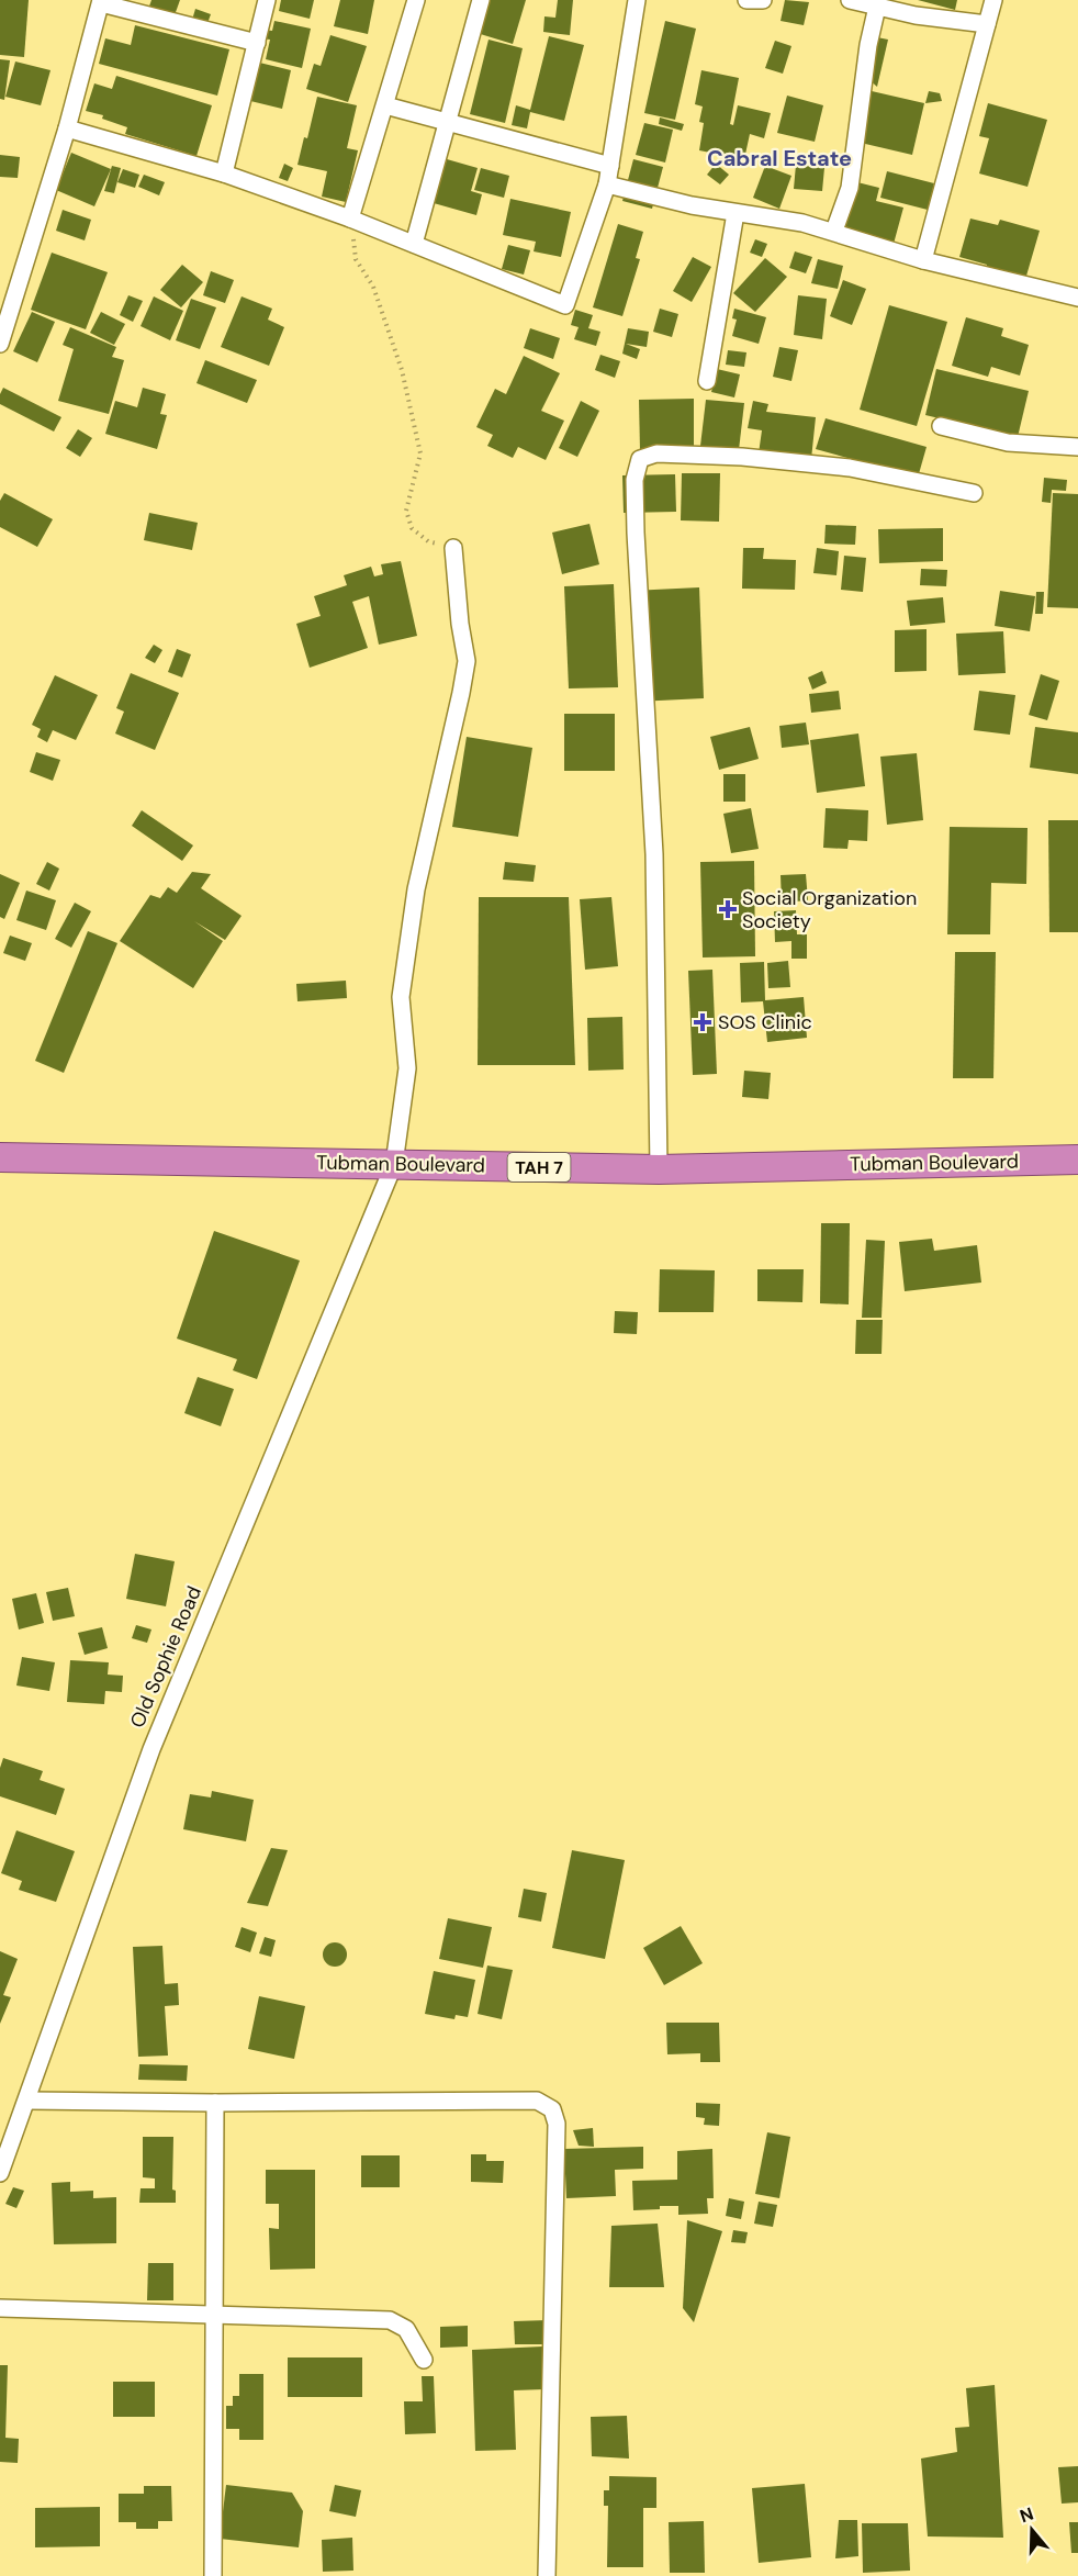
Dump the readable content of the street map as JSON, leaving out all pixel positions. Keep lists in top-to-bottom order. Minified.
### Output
{"streets":{"highway":["Tubman Boulevard","TAH 7"],"street":["Old Sophie Road"]},"crossings":[["Tubman Boulevard","Old Sophie Road"]],"districts":["Cabral Estate"],"places":{"health":["Social Organization Society","SOS Clinic"]},"north":"top"}
